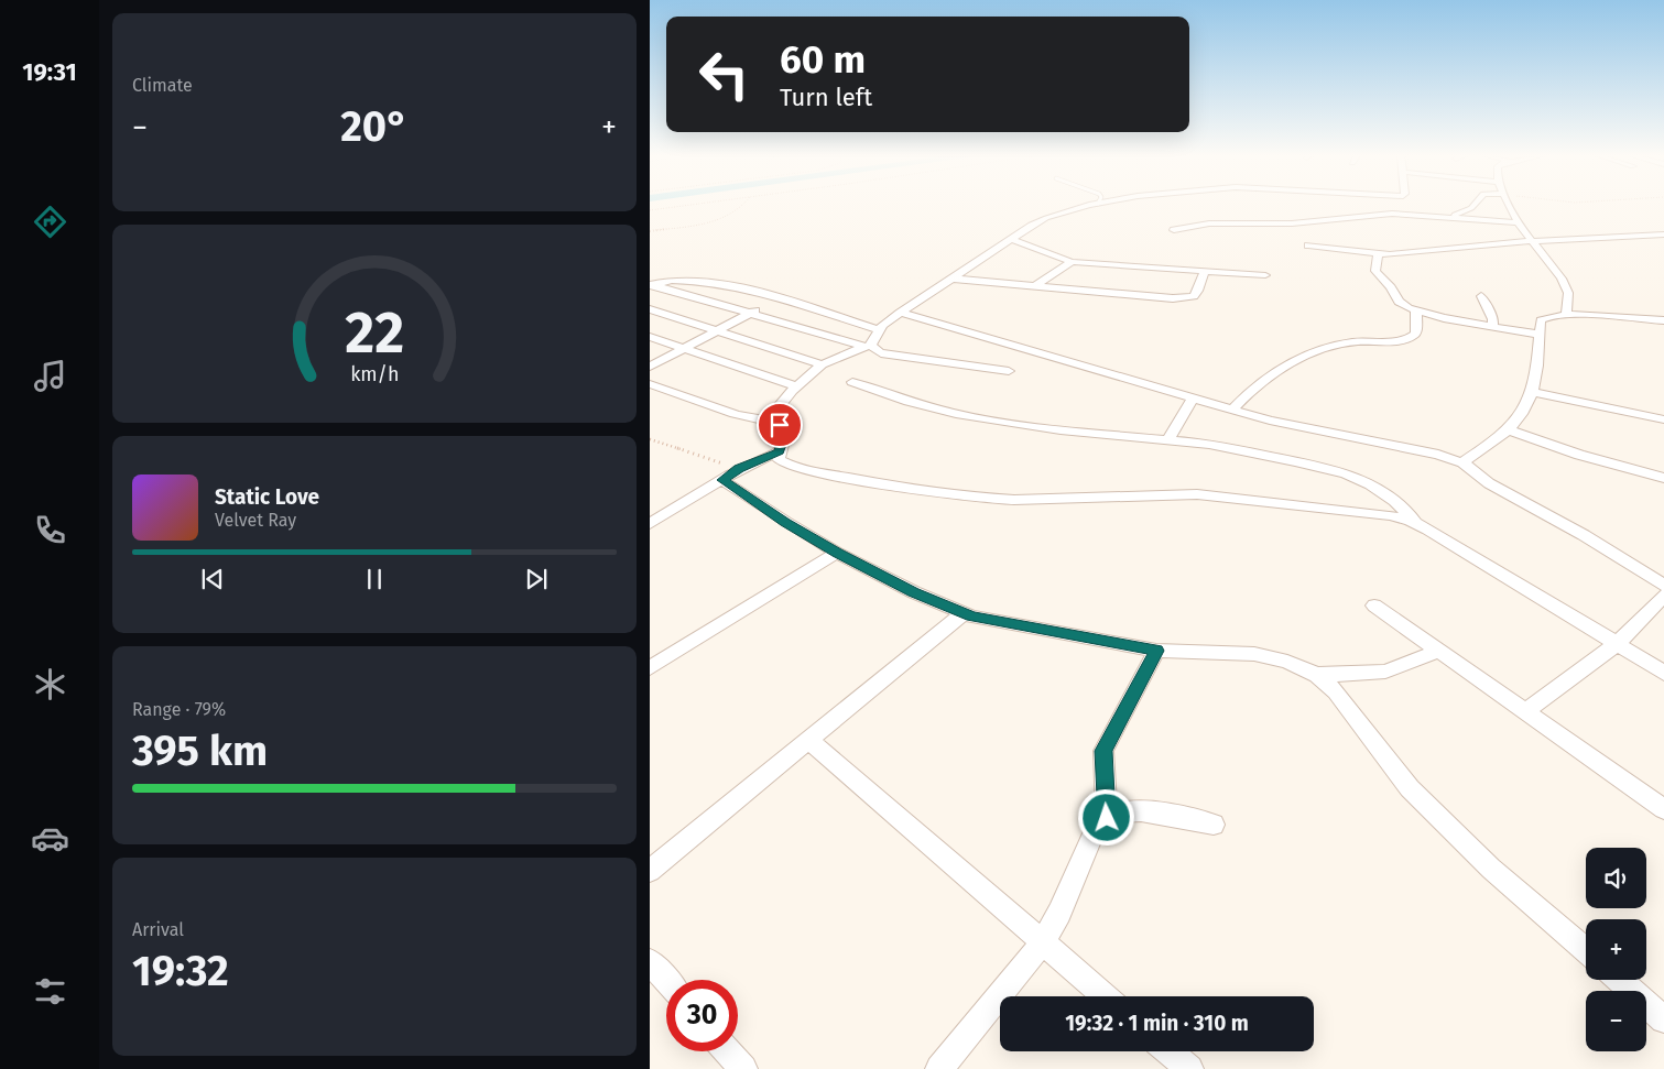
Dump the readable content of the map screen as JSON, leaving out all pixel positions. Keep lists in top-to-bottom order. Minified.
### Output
{"page":{"tabs":"19:31","tile":["Climate",["Range · 79%","395 km"],["Arrival","19:32"]],"turn":["60 m","Turn left"],"heat":["−","20°","+"],"song":["Static Love","Velvet Ray"],"map_buttons":["+","−"],"limit":"30","trip":"19:32 · 1 min · 310 m","gauge":["22","km/h"]}}
